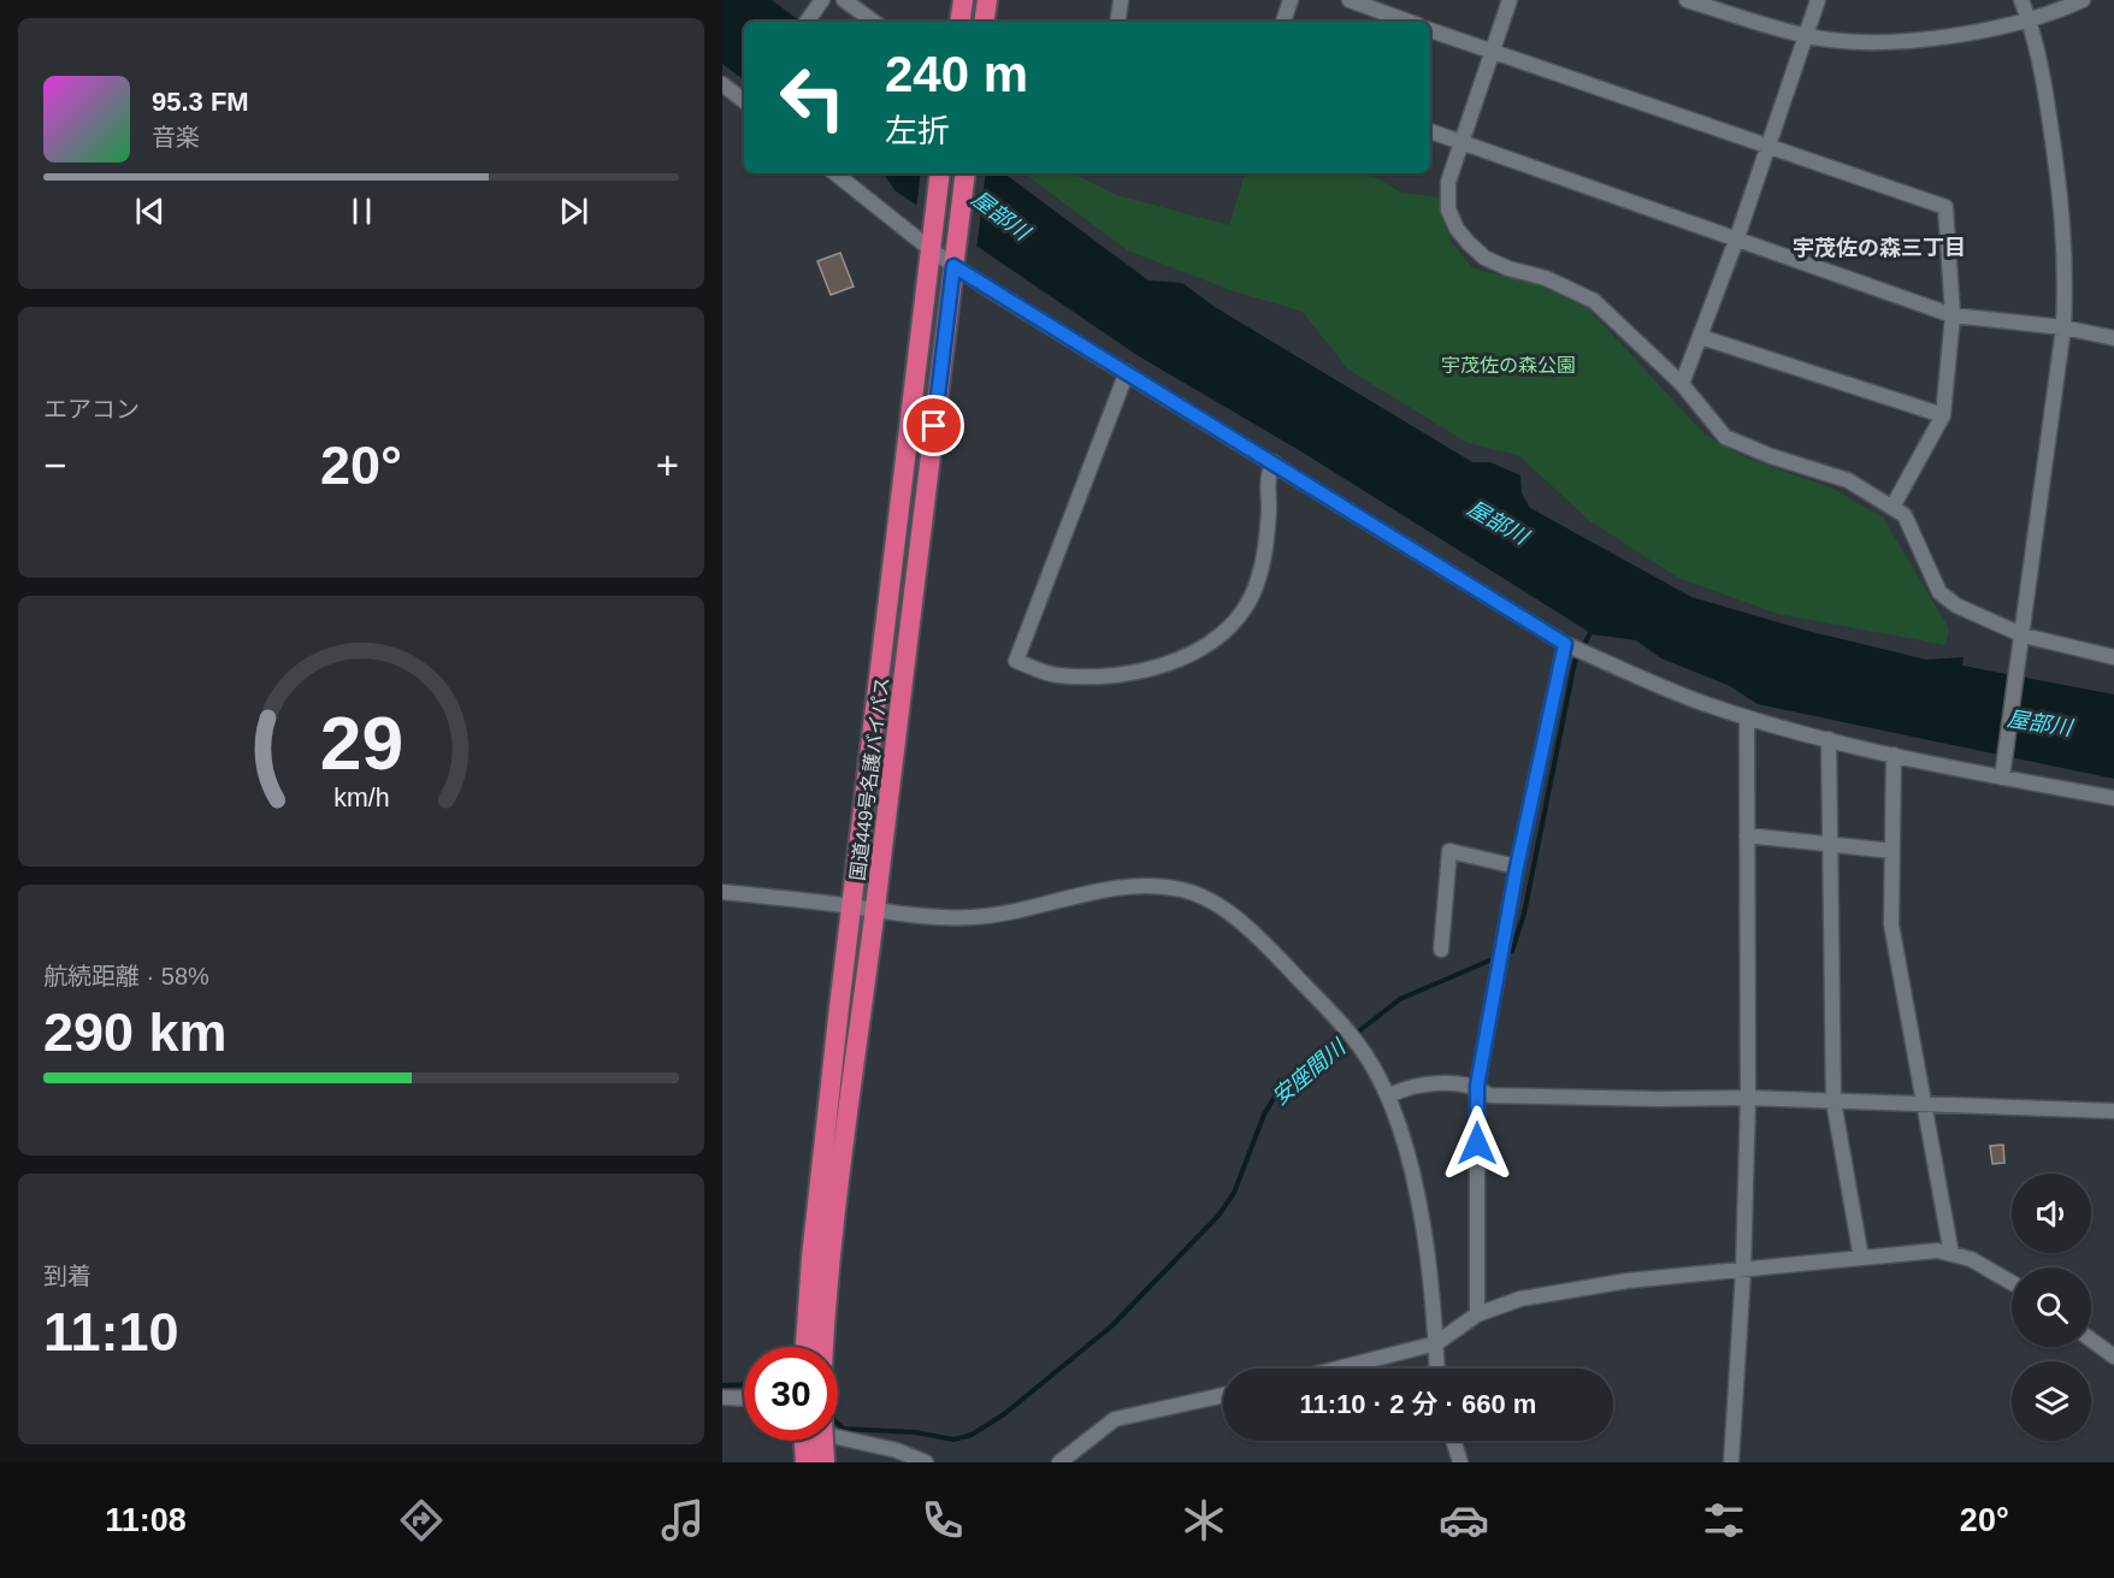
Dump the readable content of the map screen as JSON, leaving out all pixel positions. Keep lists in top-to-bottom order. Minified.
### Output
{"streets":{"highway":["国道449号名護バイパス"]},"districts":["宇茂佐の森三丁目"],"water":["屋部川","安座間川"],"parks":["宇茂佐の森公園"],"page":{"turn":["240 m","左折"],"song":["95.3 FM","音楽"],"tile":["エアコン",["航続距離 · 58%","290 km"],["到着","11:10"]],"heat":["−","20°","+"],"limit":"30","trip":"11:10 · 2 分 · 660 m","tabs":["11:08","20°"],"gauge":["29","km/h"]}}
